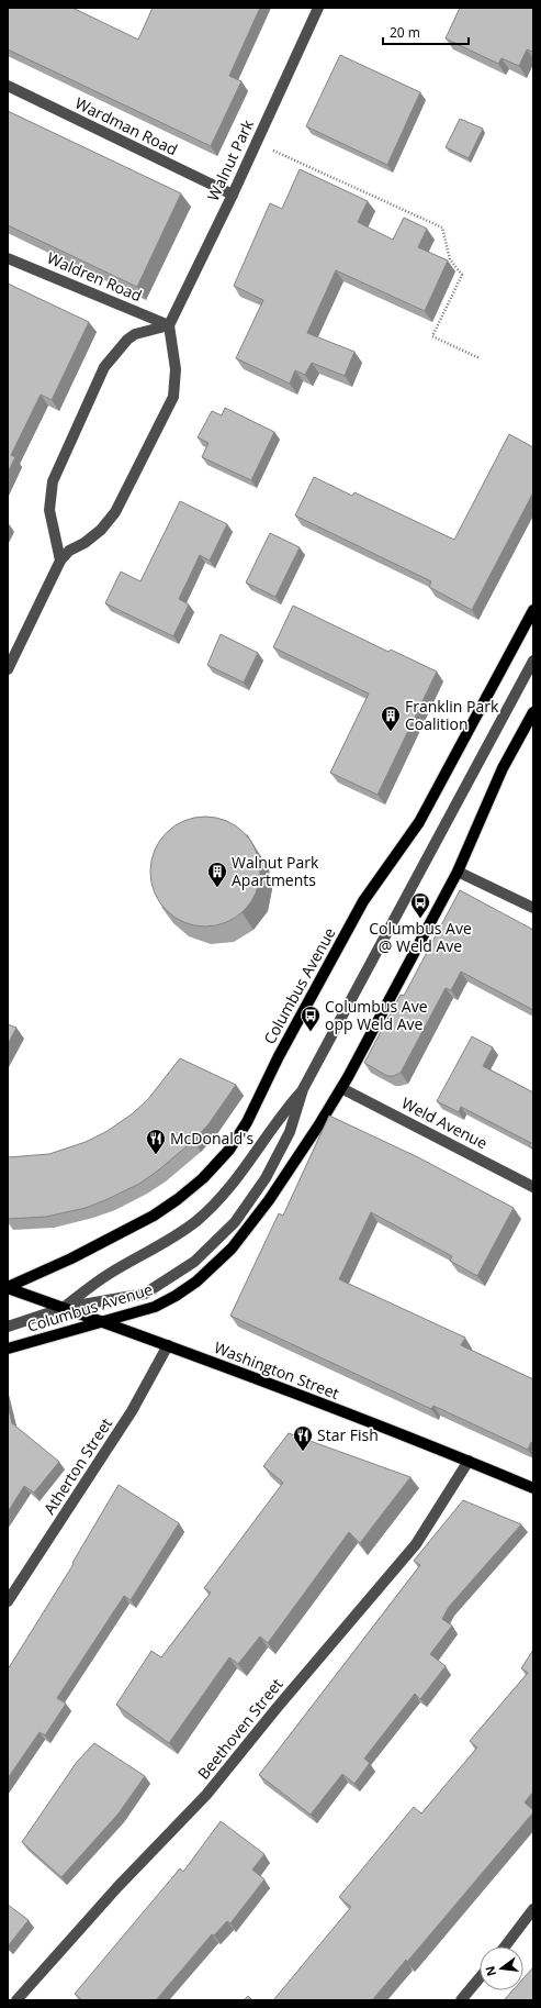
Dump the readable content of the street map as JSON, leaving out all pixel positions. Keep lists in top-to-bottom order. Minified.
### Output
{"streets":{"main road":["Columbus Avenue","Washington Street"],"street":["Wardman Road","Walnut Park","Waldren Road","Weld Avenue","Atherton Street","Beethoven Street"]},"crossings":[["Wardman Road","Walnut Park"],["Walnut Park","Waldren Road"],["Columbus Avenue","Weld Avenue"],["Columbus Avenue","Washington Street"],["Washington Street","Atherton Street"],["Washington Street","Beethoven Street"]],"places":{"building":["Franklin Park Coalition","Walnut Park Apartments"],"bus stop":["Columbus Ave @ Weld Ave","Columbus Ave opp Weld Ave"],"restaurant":["McDonald's","Star Fish"]},"scale_bar":"20 m","north":"left"}
